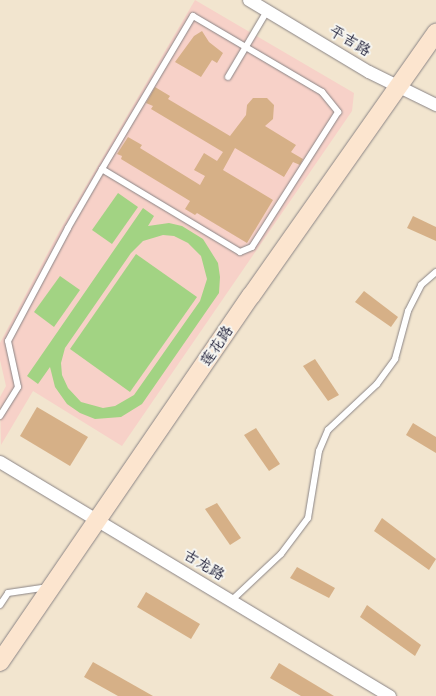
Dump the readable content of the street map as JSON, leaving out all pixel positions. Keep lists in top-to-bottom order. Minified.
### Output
{"streets":{"main road":["莲花路"],"street":["平吉路","古龙路"]},"crossings":[["平吉路","莲花路"],["莲花路","古龙路"]]}
